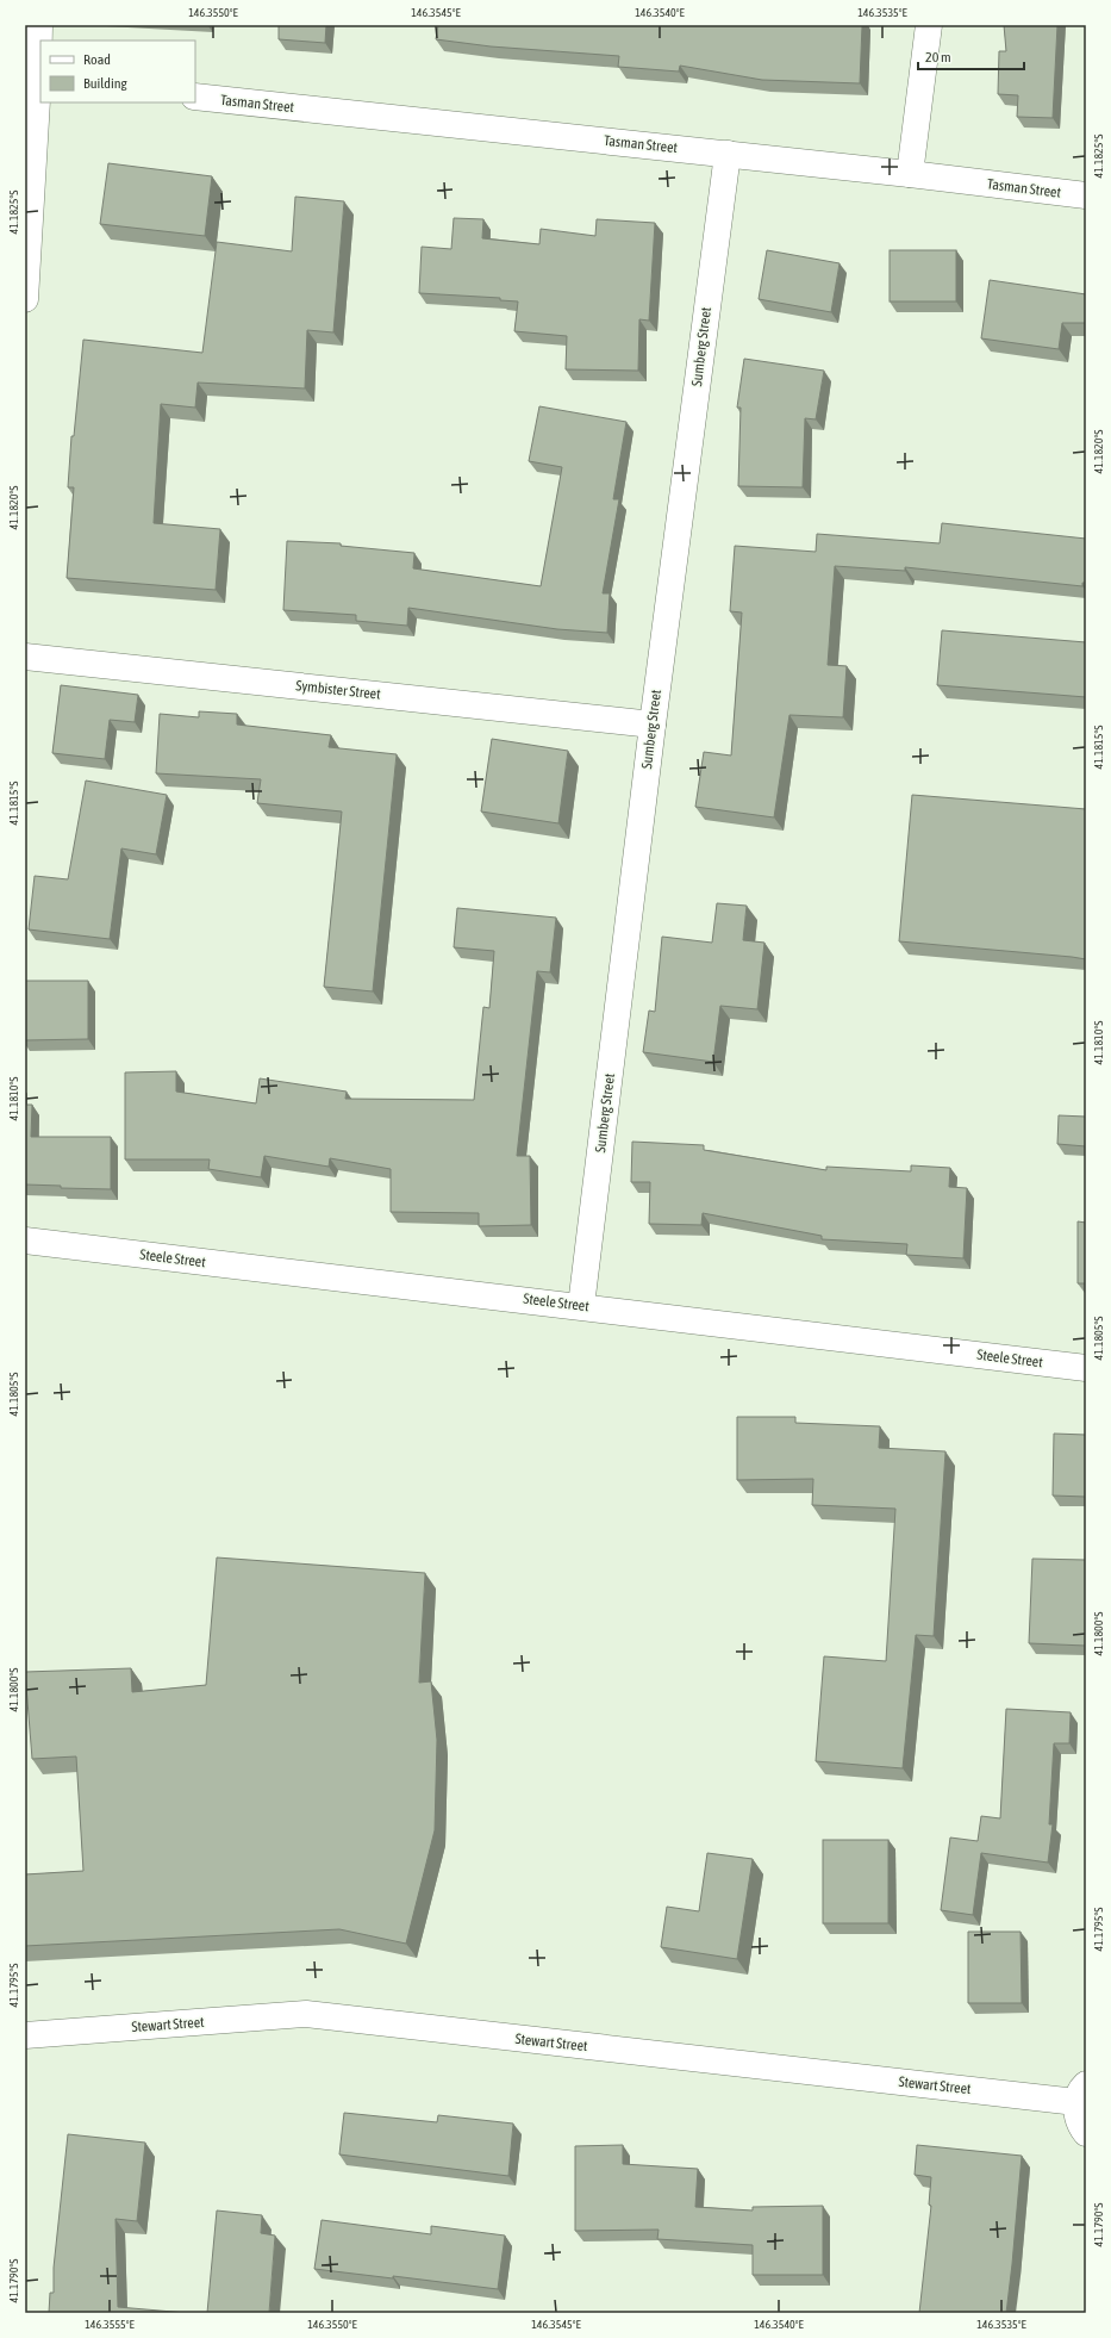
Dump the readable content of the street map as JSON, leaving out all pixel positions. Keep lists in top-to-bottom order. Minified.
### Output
{"streets":{"street":["Tasman Street","Sumberg Street","Symbister Street","Steele Street","Stewart Street"]},"crossings":[["Tasman Street","Sumberg Street"],["Sumberg Street","Symbister Street"],["Sumberg Street","Steele Street"]],"legend":["Road","Building"],"scale_bar":"20 m","coordinates":["146.3550°E","146.3545°E","146.3540°E","146.3535°E","41.1825°S","41.1820°S","41.1815°S","41.1810°S","41.1805°S","41.1800°S","41.1795°S","41.1790°S","146.3555°E"]}
